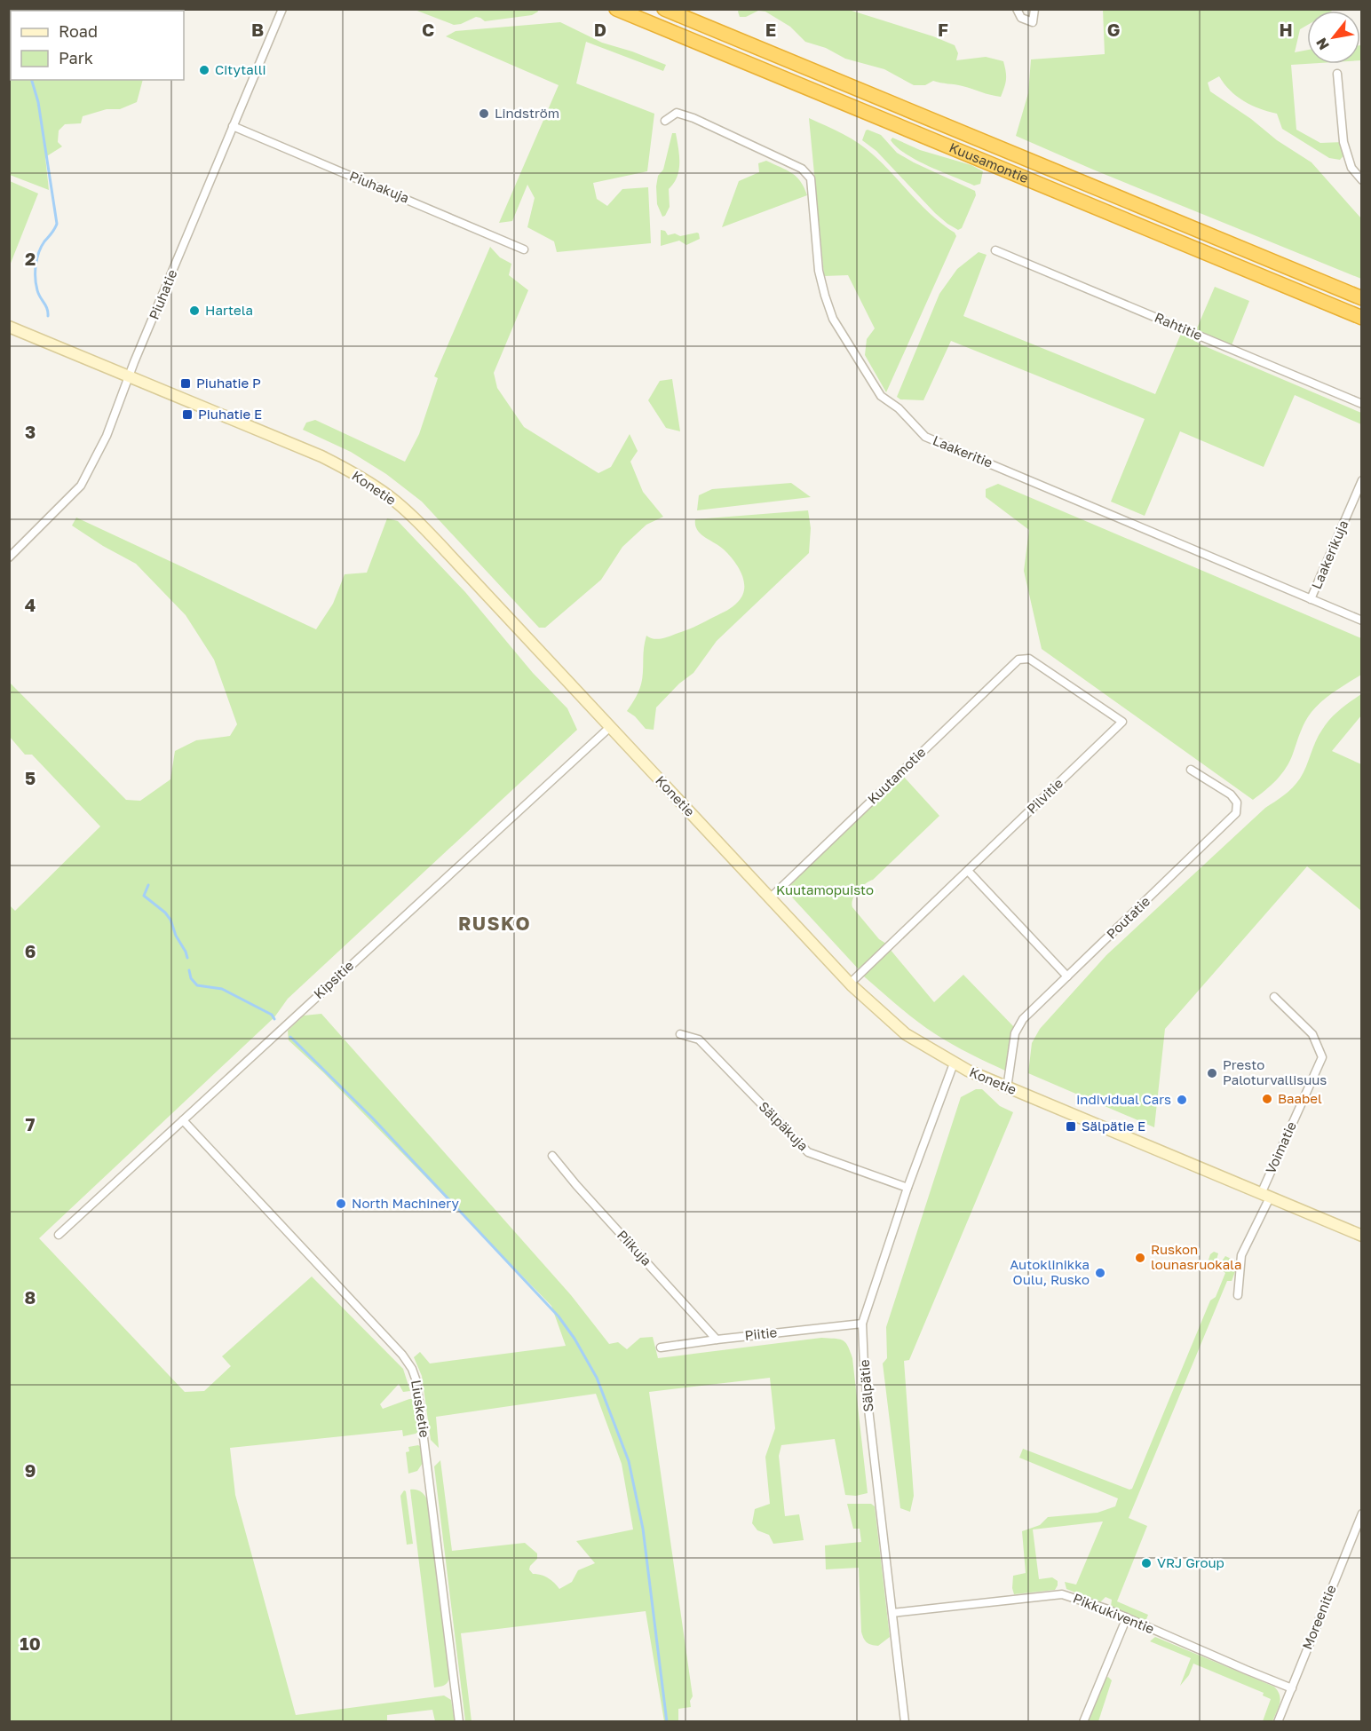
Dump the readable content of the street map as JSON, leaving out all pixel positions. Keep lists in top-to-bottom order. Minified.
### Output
{"streets":{"highway":["Kuusamontie"],"street":["Piuhakuja","Piuhatie","Rahtitie","Laakeritie","Konetie","Laakerikuja","Kuutamotie","Pilvitie","Poutatie","Kipsitie","Sälpäkuja","Voimatie","Piikuja","Piitie","Sälpätie","Liusketie","Pikkukiventie","Moreenitie"]},"crossings":[["Piuhakuja","Piuhatie"],["Piuhatie","Konetie"],["Laakeritie","Laakerikuja"],["Konetie","Kuutamotie"],["Konetie","Pilvitie"],["Konetie","Poutatie"],["Konetie","Kipsitie"],["Konetie","Voimatie"],["Konetie","Sälpätie"],["Kuutamotie","Pilvitie"],["Kipsitie","Liusketie"],["Sälpäkuja","Sälpätie"],["Piikuja","Piitie"],["Piitie","Sälpätie"],["Sälpätie","Pikkukiventie"],["Pikkukiventie","Moreenitie"]],"districts":["RUSKO"],"parks":["Kuutamopuisto"],"places":{"other":["Citytalli","Lindström","Hartela","Presto Paloturvallisuus","Baabel","individual Cars","North Machinery","Ruskon lounasruokala","Autoklinikka Oulu, Rusko","VRJ Group"],"transit":["Piuhatie P","Piuhatie E","Sälpätie E"]},"legend":["Road","Park"],"north":"bottom left","grid":{"columns":["B","C","D","E","F","G","H"],"rows":["2","3","4","5","6","7","8","9","10"]}}
